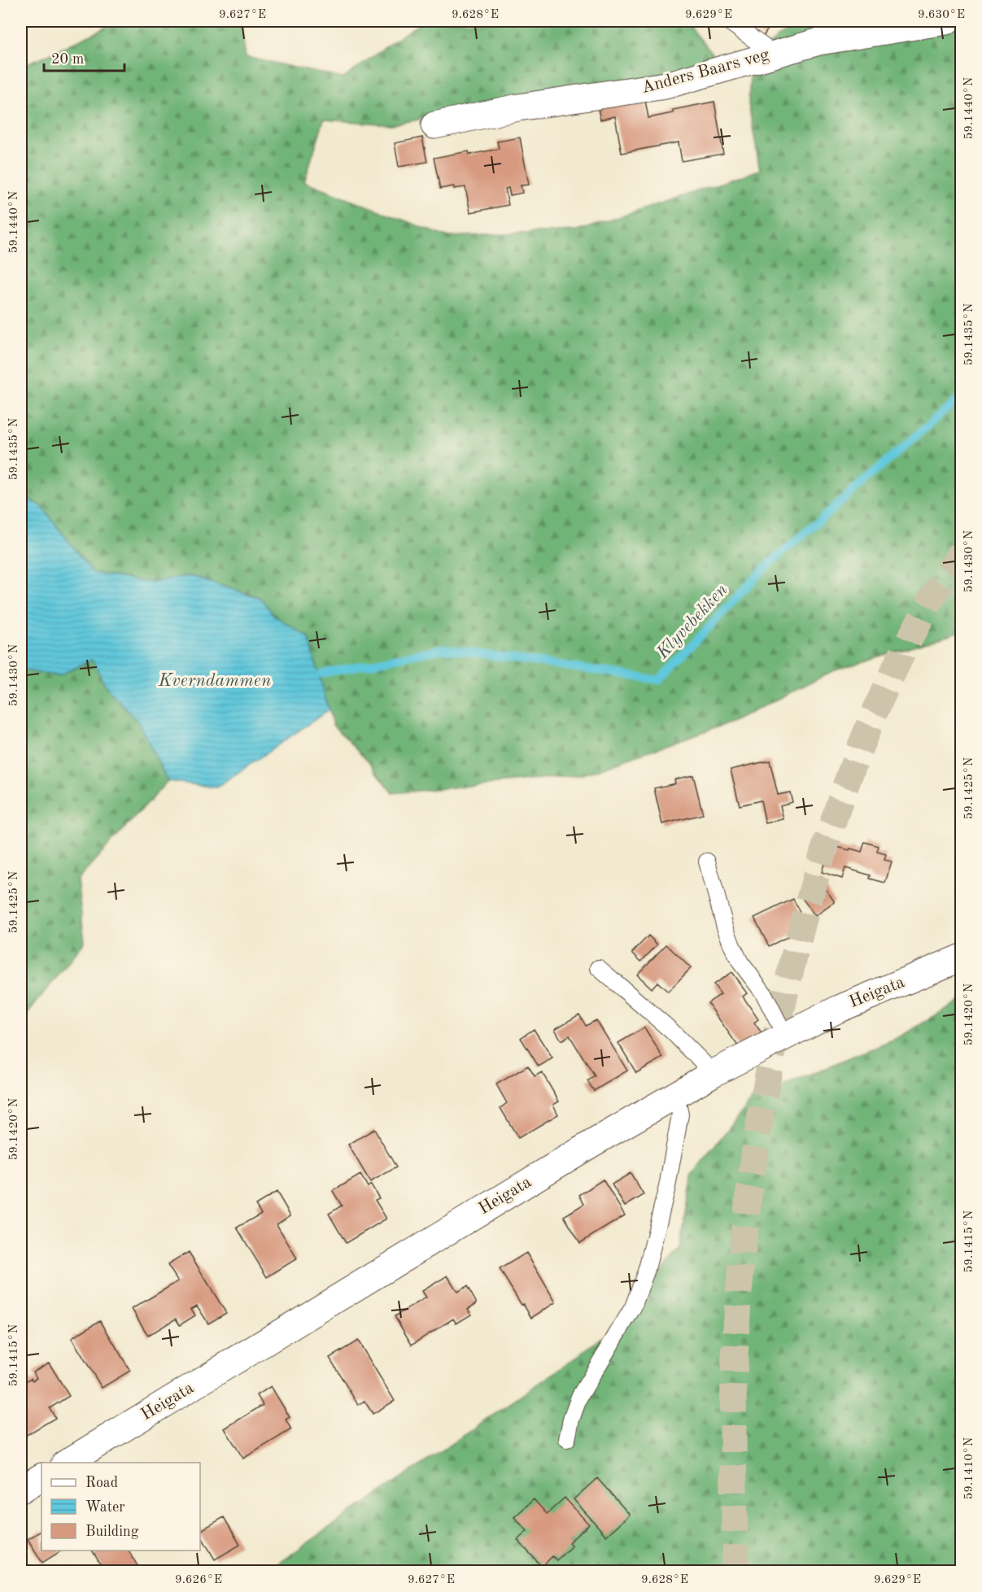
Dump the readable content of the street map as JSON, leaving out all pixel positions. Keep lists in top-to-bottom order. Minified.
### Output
{"streets":{"street":["Anders Baars veg","Heigata"]},"water":["Klyvebekken","Kverndammen"],"legend":["Road","Water","Building"],"scale_bar":"20 m","coordinates":["9.627°E","9.628°E","9.629°E","9.630°E","59.1440°N","59.1435°N","59.1430°N","59.1425°N","59.1420°N","59.1415°N","59.1410°N","9.626°E"]}
